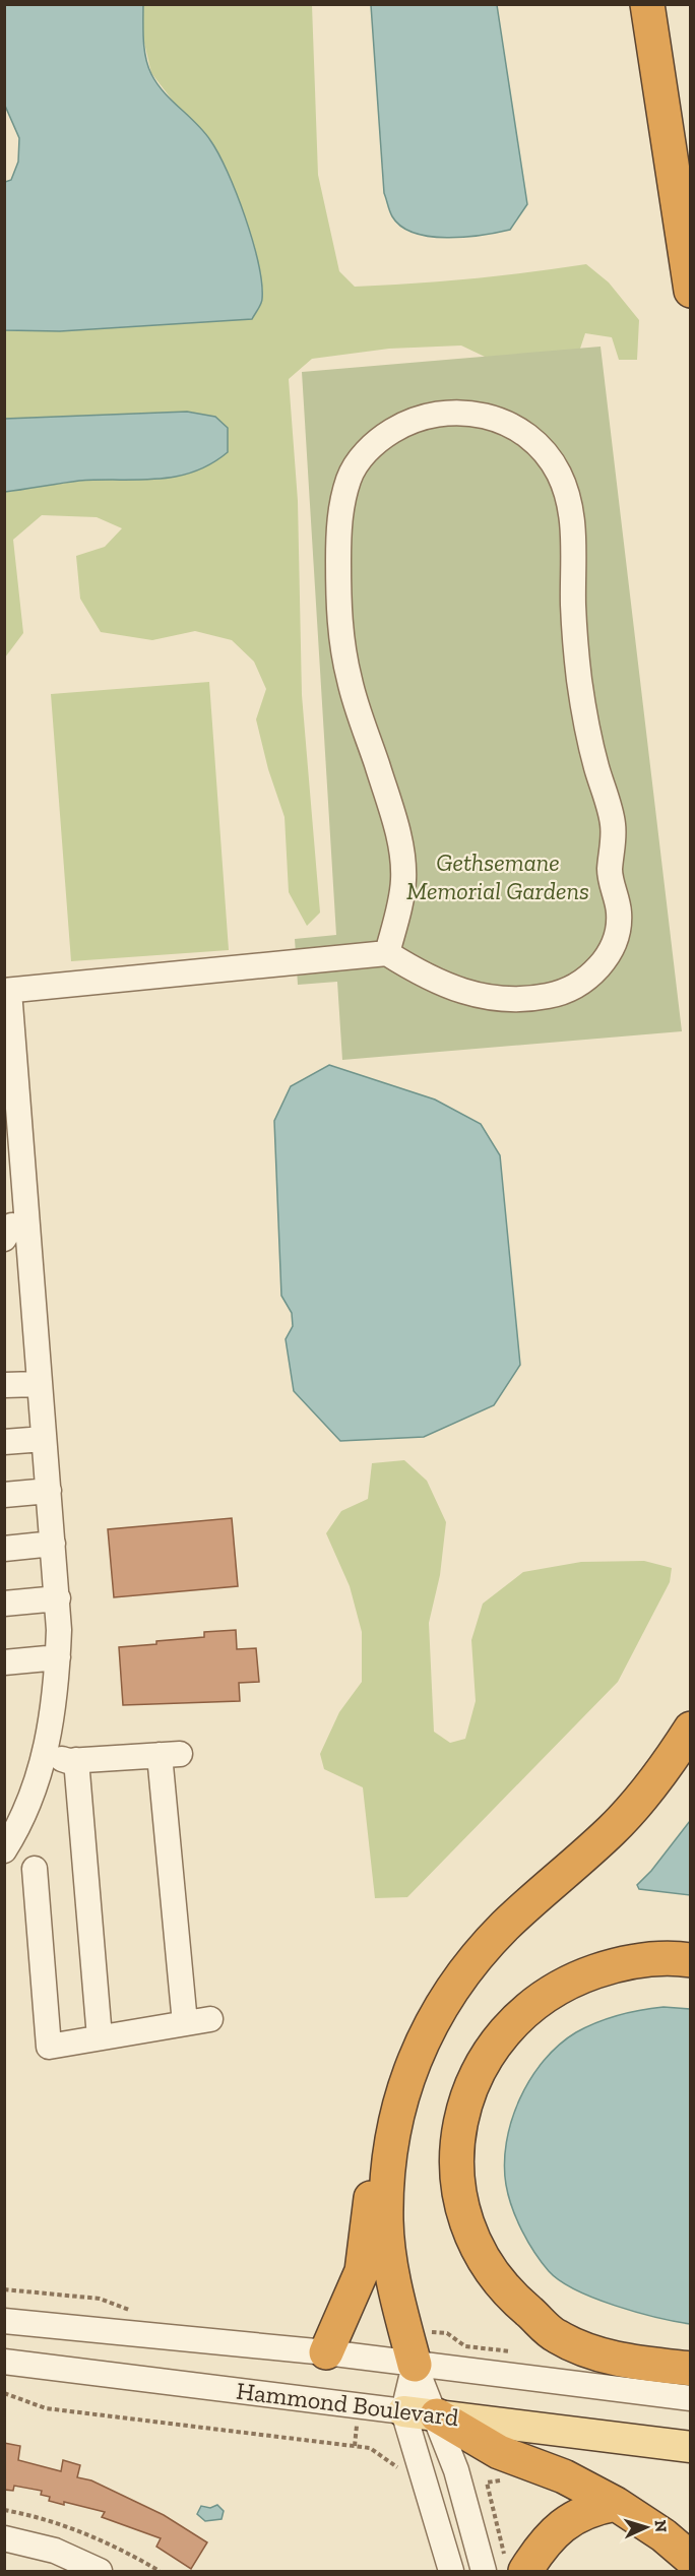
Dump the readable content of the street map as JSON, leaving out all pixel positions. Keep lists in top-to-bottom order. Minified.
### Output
{"streets":{"main road":["Hammond Boulevard"]},"parks":["Gethsemane Memorial Gardens"],"north":"right"}
